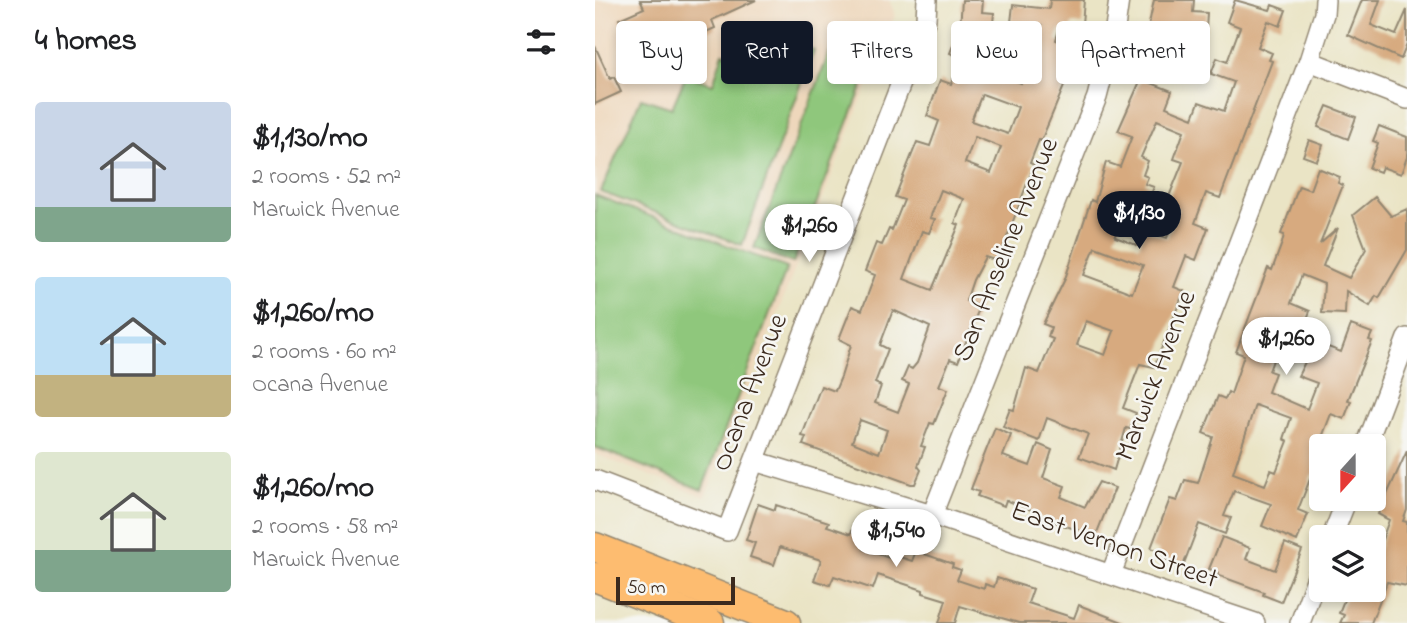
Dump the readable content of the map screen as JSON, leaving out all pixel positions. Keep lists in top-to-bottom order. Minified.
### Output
{"streets":{"street":["San Anseline Avenue","Marwick Avenue","Ocana Avenue","East Vernon Street"]},"crossings":[["San Anseline Avenue","East Vernon Street"],["Marwick Avenue","East Vernon Street"],["Ocana Avenue","East Vernon Street"]],"scale_bar":"50 m","north":"bottom","page":{"heading":"4 homes","chip":["Buy","Rent","Filters","New","Apartment"],"list":[{"name":"$1,130/mo","note":"2 rooms · 52 m² · Marwick Avenue"},{"name":"$1,260/mo","note":"2 rooms · 60 m² · Ocana Avenue"},{"name":"$1,260/mo","note":"2 rooms · 58 m² · Marwick Avenue"}],"price":["$1,130","$1,260","$1,260","$1,540"],"scale":"50 m"}}
